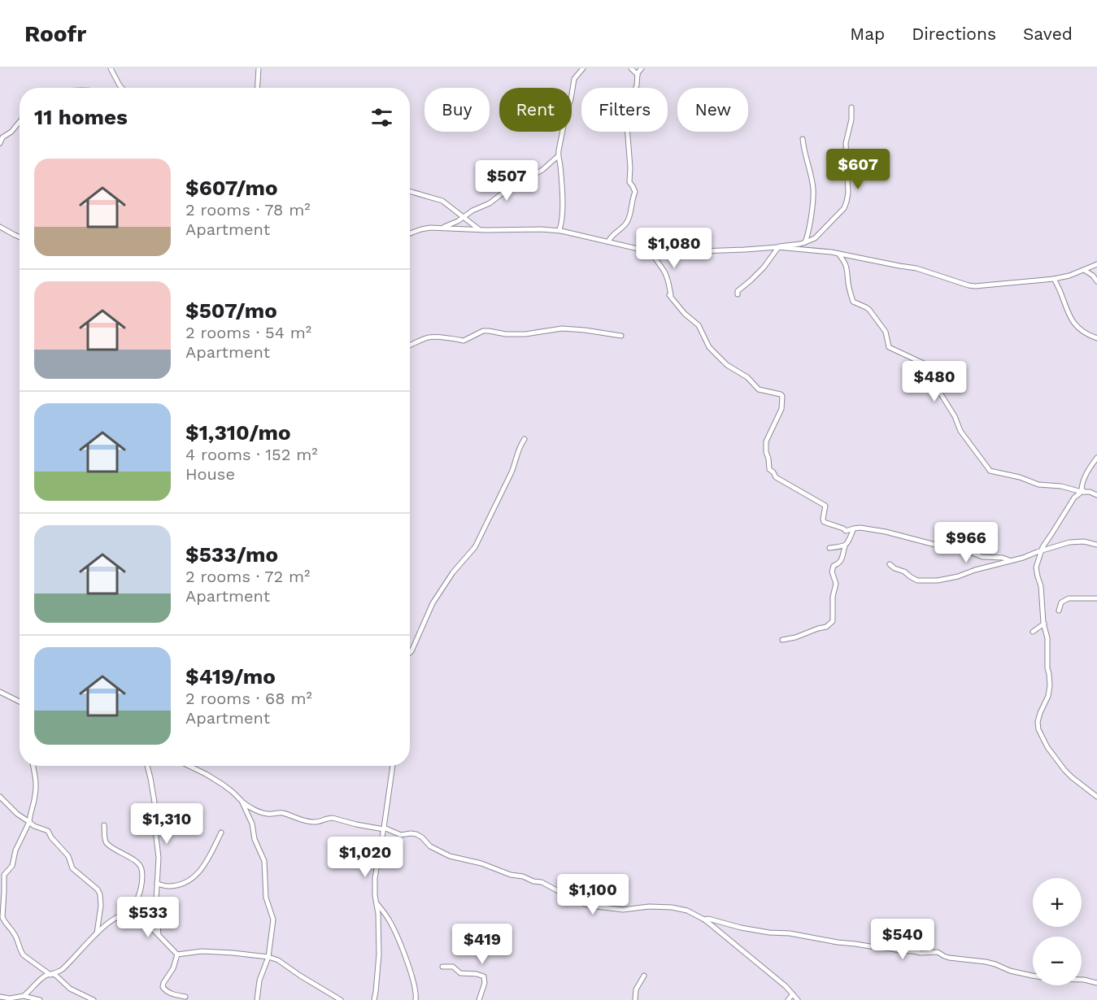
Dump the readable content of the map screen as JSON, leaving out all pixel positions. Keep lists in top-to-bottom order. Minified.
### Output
{"page":{"header":"Roofr","nav":["Map","Directions","Saved"],"chip":["Buy","Rent","Filters","New"],"heading":"11 homes","list":[{"name":"$607/mo","note":"2 rooms · 78 m² · Apartment"},{"name":"$507/mo","note":"2 rooms · 54 m² · Apartment"},{"name":"$1,310/mo","note":"4 rooms · 152 m² · House"},{"name":"$533/mo","note":"2 rooms · 72 m² · Apartment"},{"name":"$419/mo","note":"2 rooms · 68 m² · Apartment"}],"price":["$607","$507","$1,080","$480","$966","$1,310","$1,020","$1,100","$533","$540","$419"],"map_buttons":["+","−"]}}
